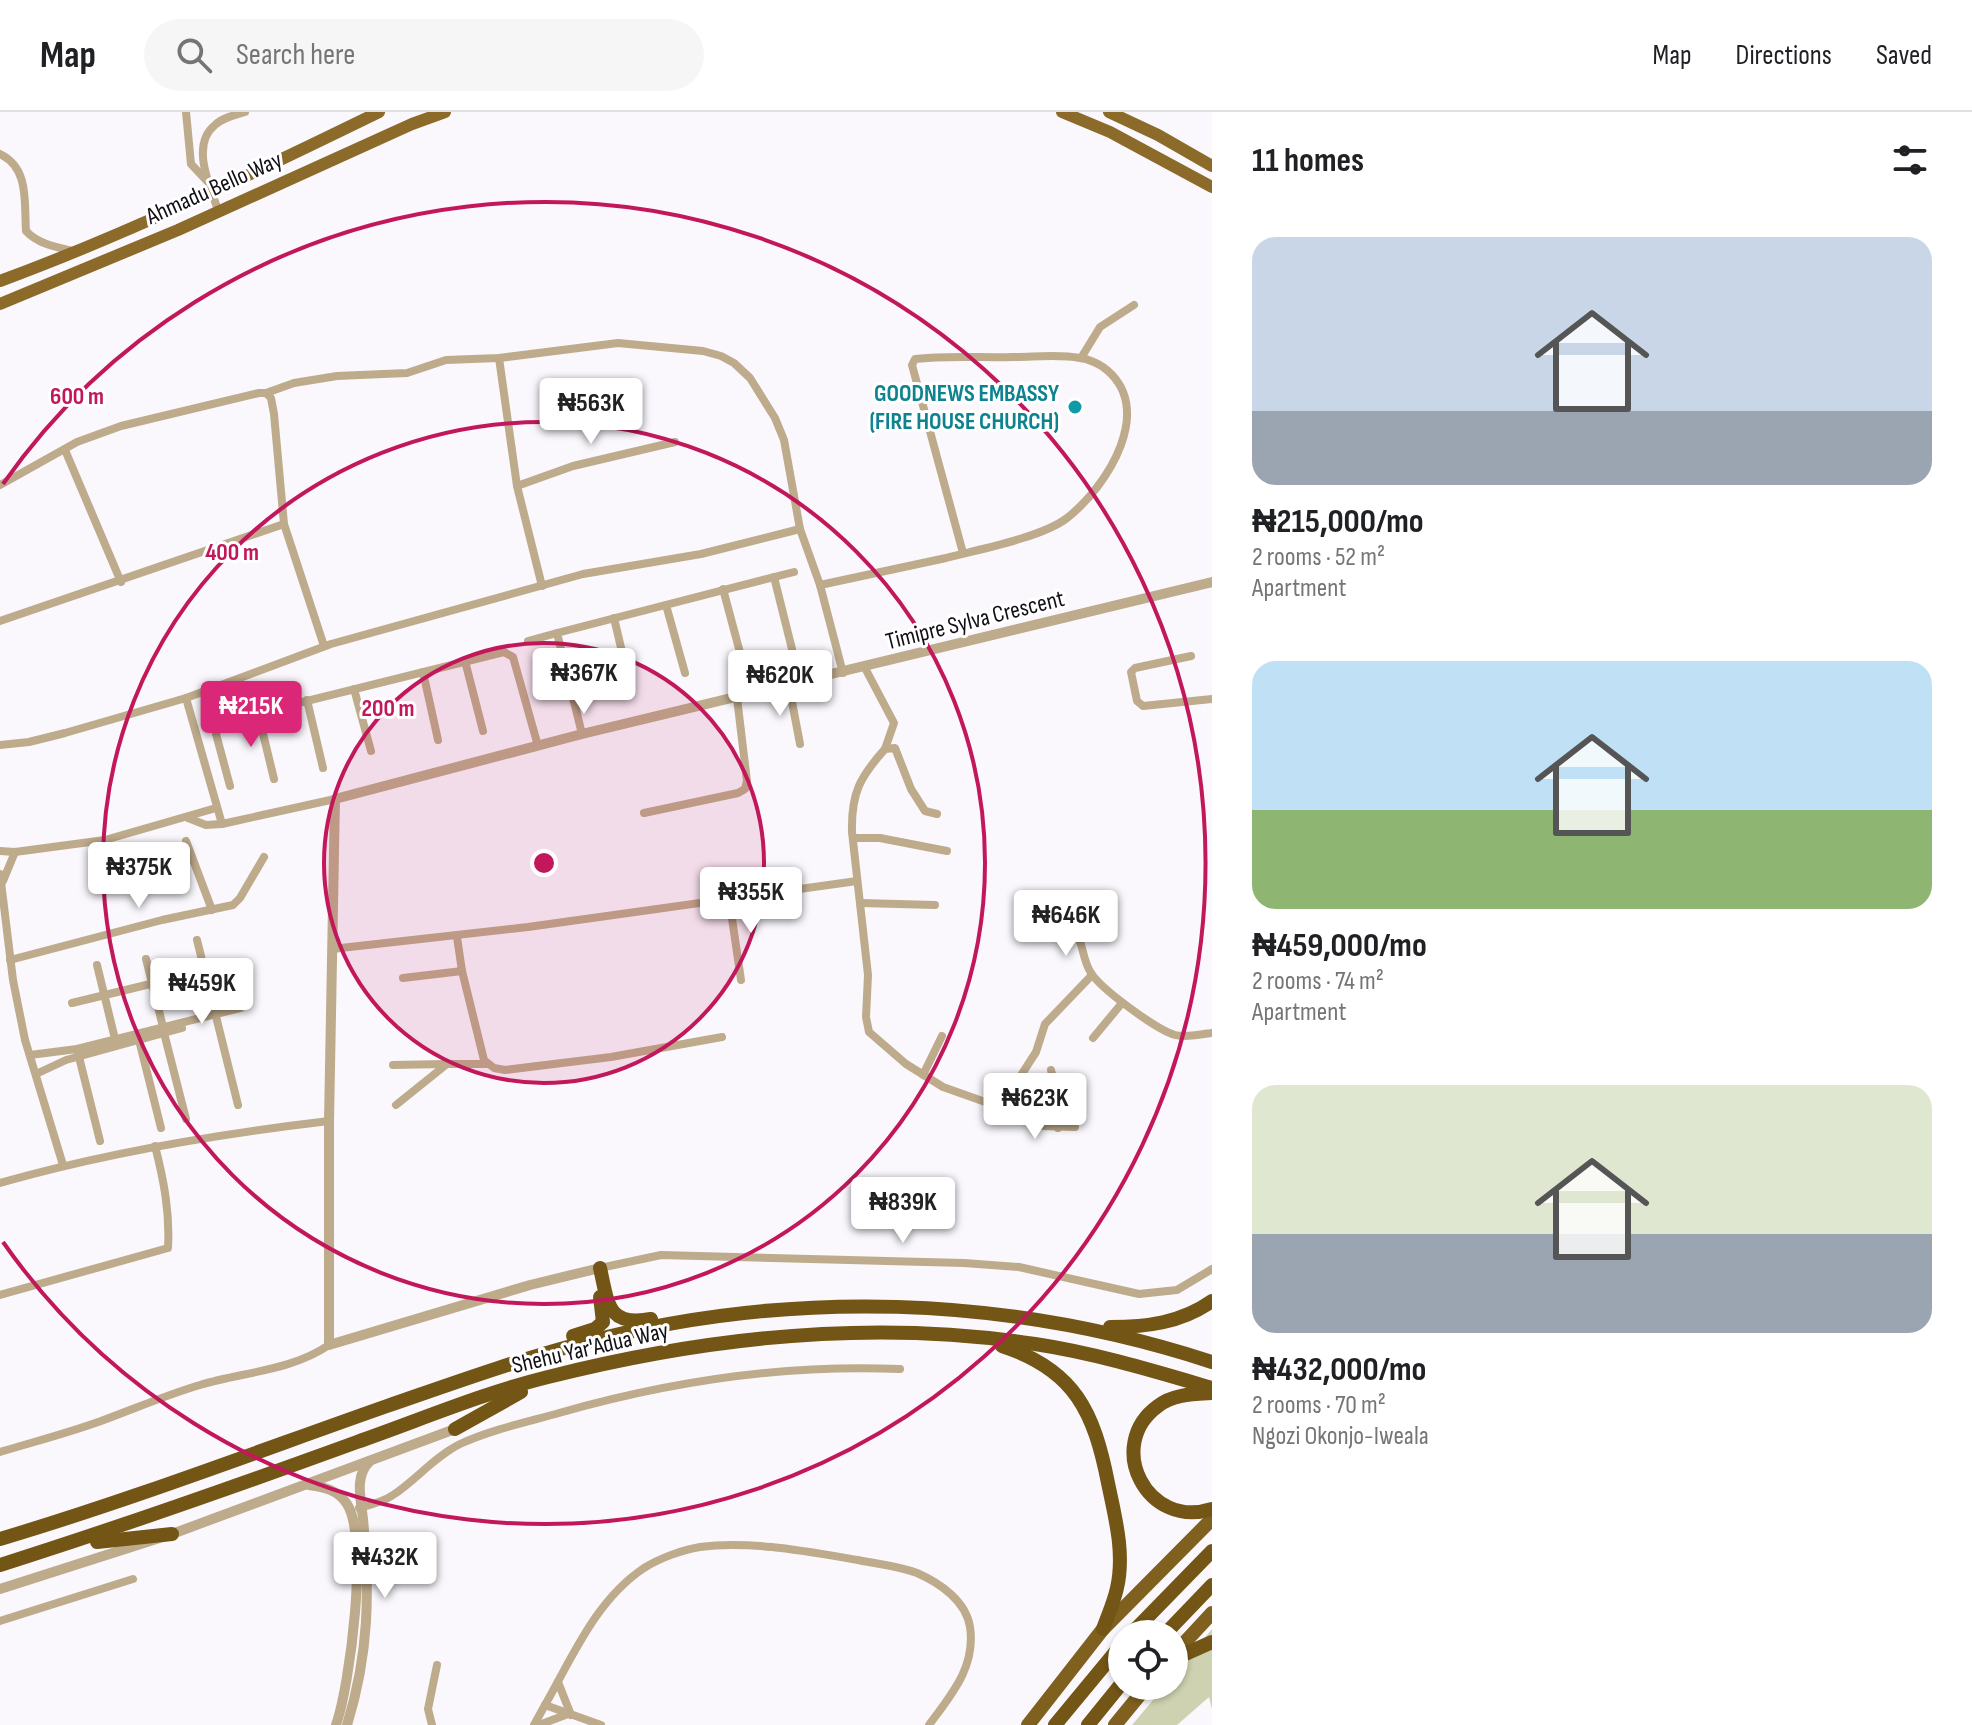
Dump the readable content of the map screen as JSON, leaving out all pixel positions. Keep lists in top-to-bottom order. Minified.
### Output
{"streets":{"highway":["Shehu Yar'Adua Way"],"main road":["Ahmadu Bello Way"],"street":["Timipre Sylva Crescent"]},"places":["GOODNEWS EMBASSY (FIRE HOUSE CHURCH)"],"page":{"header":"Map","search":"Search here","nav":["Map","Directions","Saved"],"heading":"11 homes","list":[{"name":"₦215,000/mo","note":"2 rooms · 52 m² · Apartment"},{"name":"₦459,000/mo","note":"2 rooms · 74 m² · Apartment"},{"name":"₦432,000/mo","note":"2 rooms · 70 m² · Ngozi Okonjo-Iweala"}],"price":["₦563K","₦367K","₦620K","₦215K","₦375K","₦355K","₦646K","₦459K","₦623K","₦839K","₦432K"]},"rings":["600 m","400 m","200 m"]}
